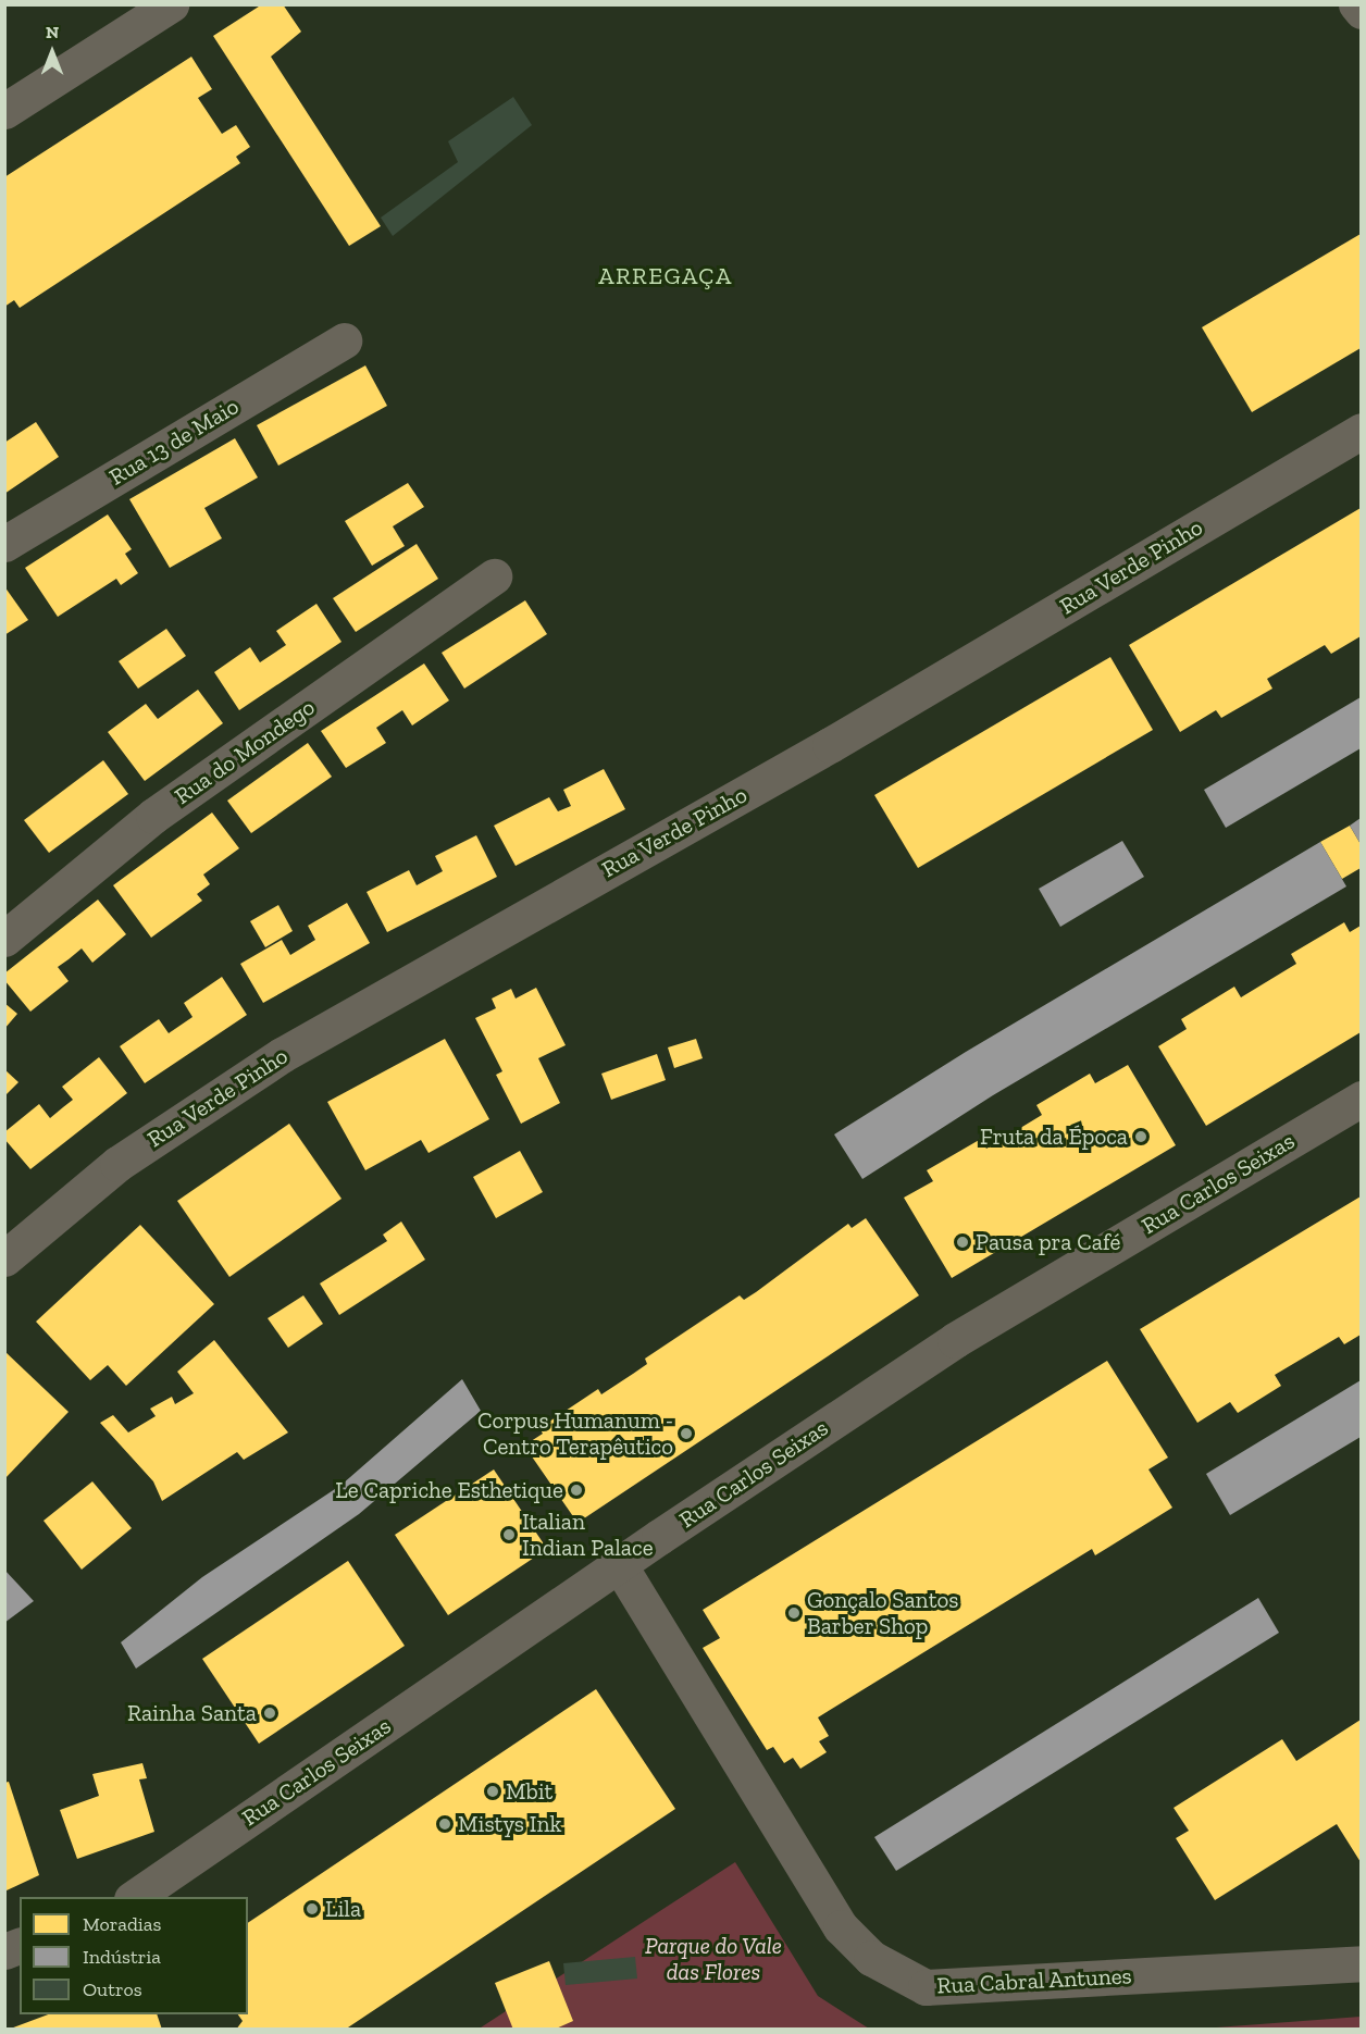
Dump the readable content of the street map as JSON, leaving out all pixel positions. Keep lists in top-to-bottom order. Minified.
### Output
{"streets":{"street":["Rua 13 de Maio","Rua Verde Pinho","Rua do Mondego","Rua Carlos Seixas","Rua Cabral Antunes"]},"crossings":[["Rua Carlos Seixas","Rua Cabral Antunes"]],"districts":["ARREGAÇA"],"parks":["Parque do Vale das Flores"],"places":["Fruta da Época","Pausa pra Café","Corpus Humanum - Centro Terapêutico","Le Capriche Esthetique","Italian Indian Palace","Gonçalo Santos Barber Shop","Rainha Santa","Mbit","Mistys Ink","Lila"],"legend":["Moradias","Indústria","Outros"],"north":"top"}
